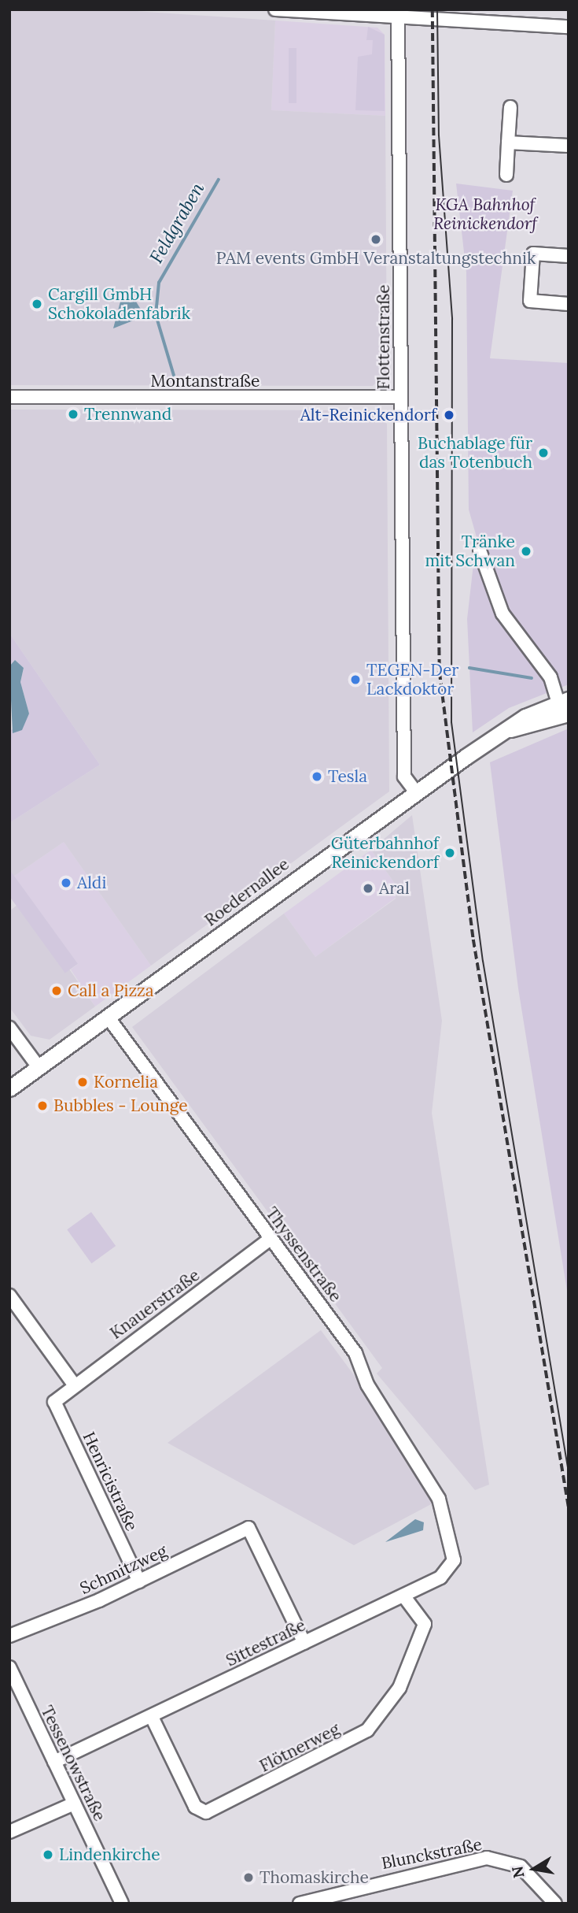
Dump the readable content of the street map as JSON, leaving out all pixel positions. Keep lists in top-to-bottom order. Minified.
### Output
{"streets":{"main road":["Roedernallee"],"street":["Flottenstraße","Montanstraße","Thyssenstraße","Knauerstraße","Henricistraße","Schmitzweg","Sittestraße","Flötnerweg","Tessenowstraße","Blunckstraße"]},"crossings":[["Flottenstraße","Montanstraße"],["Flottenstraße","Roedernallee"],["Roedernallee","Thyssenstraße"],["Thyssenstraße","Knauerstraße"],["Thyssenstraße","Sittestraße"],["Knauerstraße","Henricistraße"],["Henricistraße","Schmitzweg"],["Schmitzweg","Sittestraße"],["Sittestraße","Flötnerweg"],["Sittestraße","Tessenowstraße"]],"water":["Feldgraben"],"parks":["KGA Bahnhof Reinickendorf"],"places":["PAM events GmbH Veranstaltungstechnik","Cargill GmbH Schokoladenfabrik","Trennwand","Alt-Reinickendorf","Buchablage für das Totenbuch","Tränke mit Schwan","TEGEN-Der Lackdoktor","Tesla","Güterbahnhof Reinickendorf","Aldi","Aral","Call a Pizza","Kornelia","Bubbles - Lounge","Lindenkirche","Thomaskirche"],"north":"left"}
